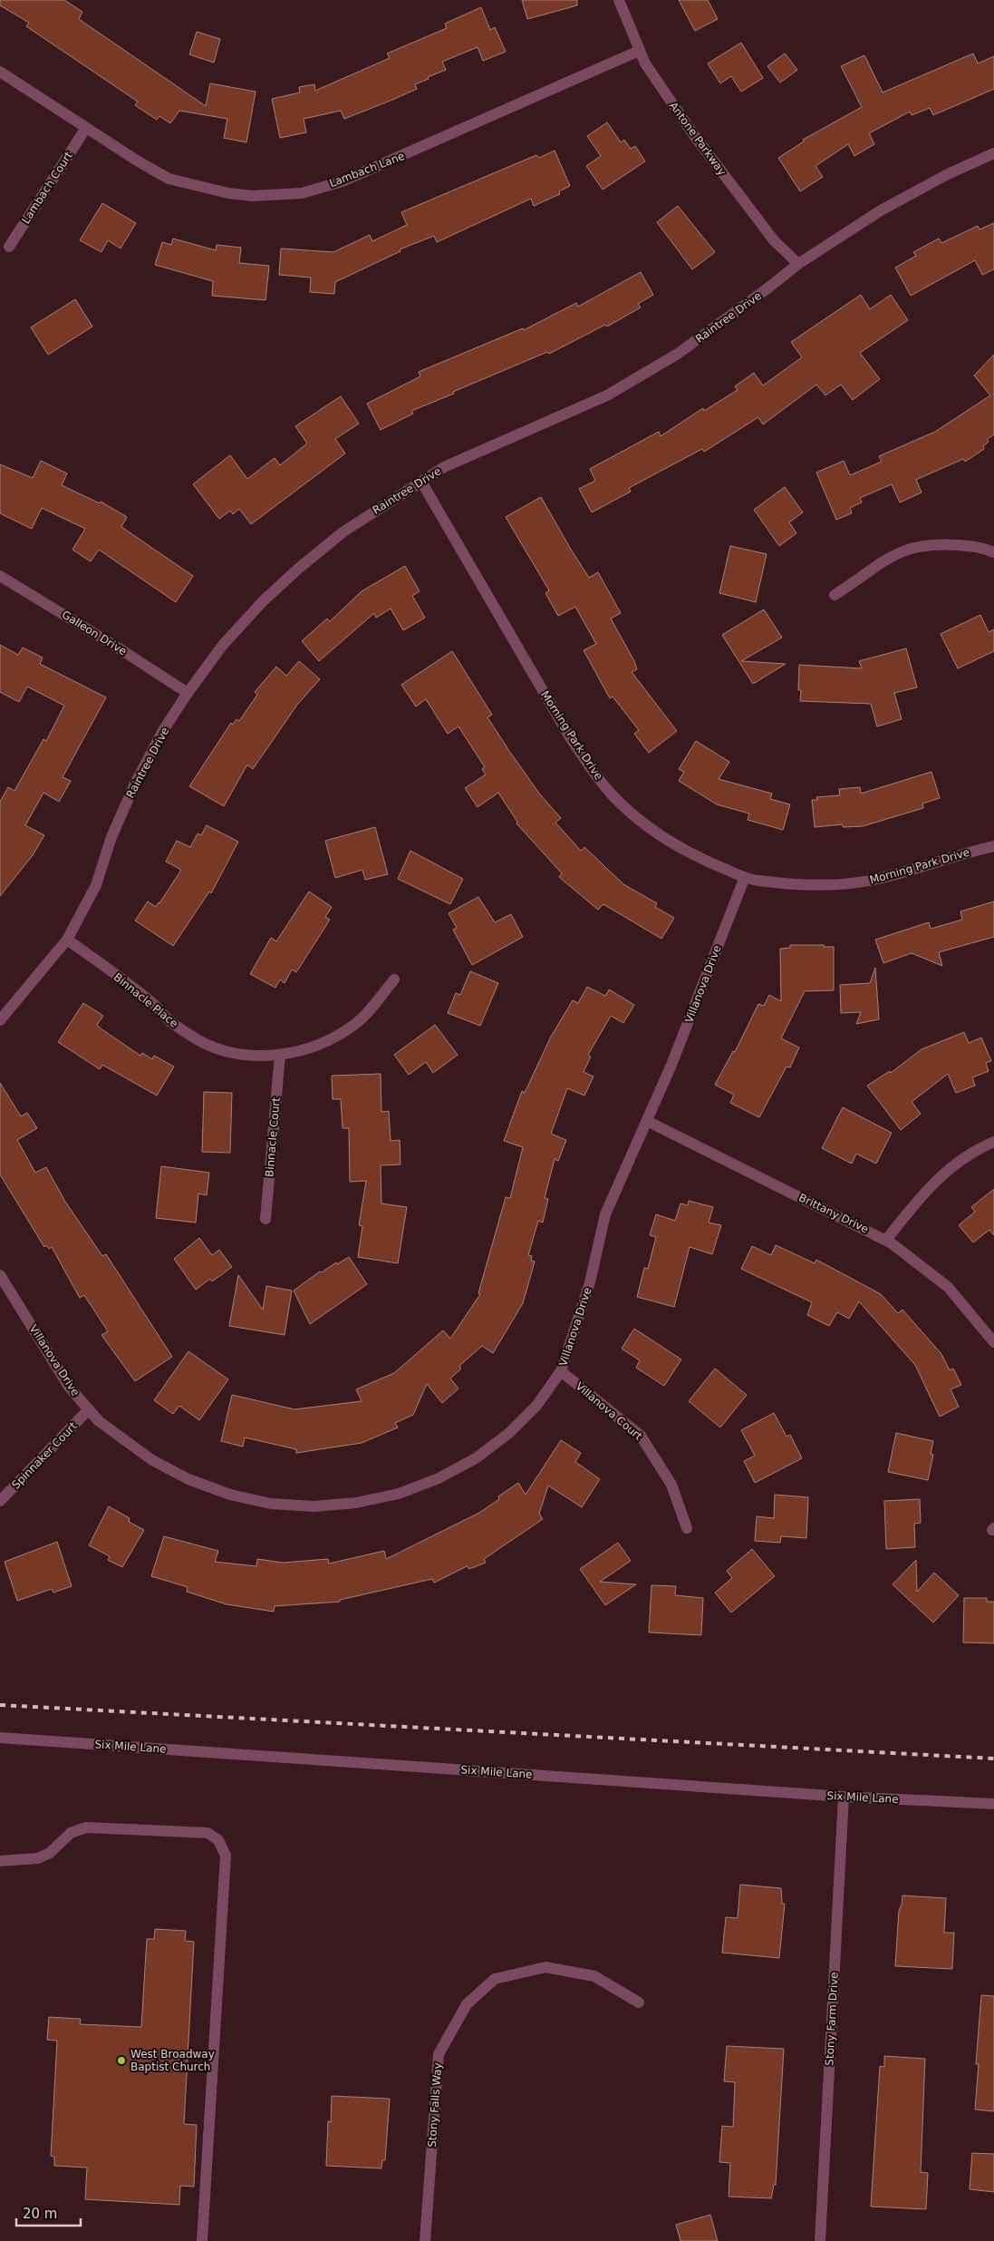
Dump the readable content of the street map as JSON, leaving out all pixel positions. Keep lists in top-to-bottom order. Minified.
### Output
{"streets":{"street":["Antone Parkway","Lambach Lane","Lambach Court","Raintree Drive","Galleon Drive","Morning Park Drive","Villanova Drive","Binnacle Place","Binnacle Court","Brittany Drive","Villanova Court","Spinnaker Court","Six Mile Lane","Stony Farm Drive","Stony Falls Way"]},"crossings":[["Antone Parkway","Lambach Lane"],["Antone Parkway","Raintree Drive"],["Lambach Lane","Lambach Court"],["Raintree Drive","Galleon Drive"],["Raintree Drive","Morning Park Drive"],["Raintree Drive","Binnacle Place"],["Morning Park Drive","Villanova Drive"],["Villanova Drive","Brittany Drive"],["Villanova Drive","Villanova Court"],["Villanova Drive","Spinnaker Court"],["Binnacle Place","Binnacle Court"],["Six Mile Lane","Stony Farm Drive"]],"places":["West Broadway Baptist Church"],"scale_bar":"20 m"}
